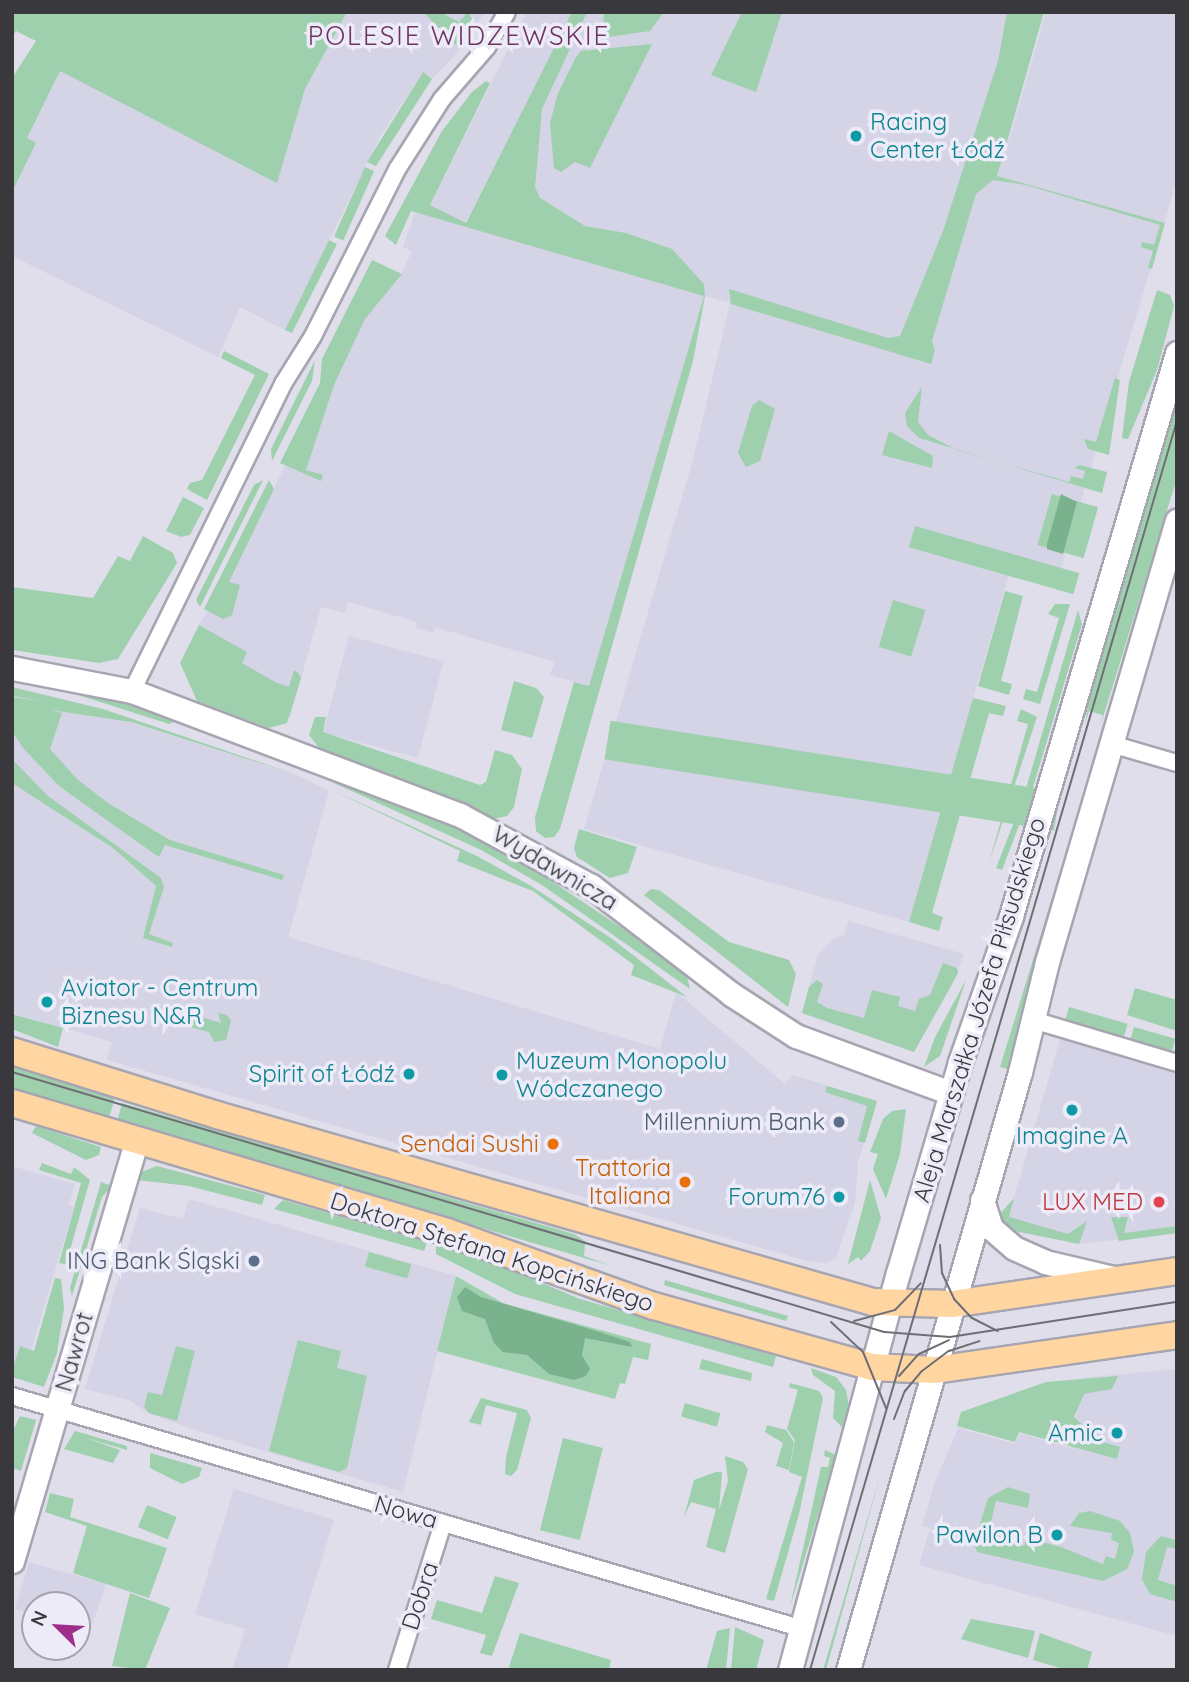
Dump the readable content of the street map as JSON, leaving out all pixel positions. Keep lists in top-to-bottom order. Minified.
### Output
{"streets":{"main road":["Wydawnicza","Aleja Marszałka Józefa Piłsudskiego","Doktora Stefana Kopcińskiego","Nawrot"],"street":["Nowa","Dobra"]},"crossings":[["Wydawnicza","Aleja Marszałka Józefa Piłsudskiego"],["Aleja Marszałka Józefa Piłsudskiego","Doktora Stefana Kopcińskiego"],["Aleja Marszałka Józefa Piłsudskiego","Nowa"],["Doktora Stefana Kopcińskiego","Nawrot"],["Nawrot","Nowa"],["Nowa","Dobra"]],"districts":["POLESIE WIDZEWSKIE"],"places":["Racing Center Łódź","Aviator - Centrum Biznesu N&R","Spirit of Łódź","Muzeum Monopolu Wódczanego","Imagine A","Millennium Bank","Sendai Sushi","Trattoria Italiana","Forum76","LUX MED","ING Bank Śląski","Amic","Pawilon B"],"north":"top left"}
